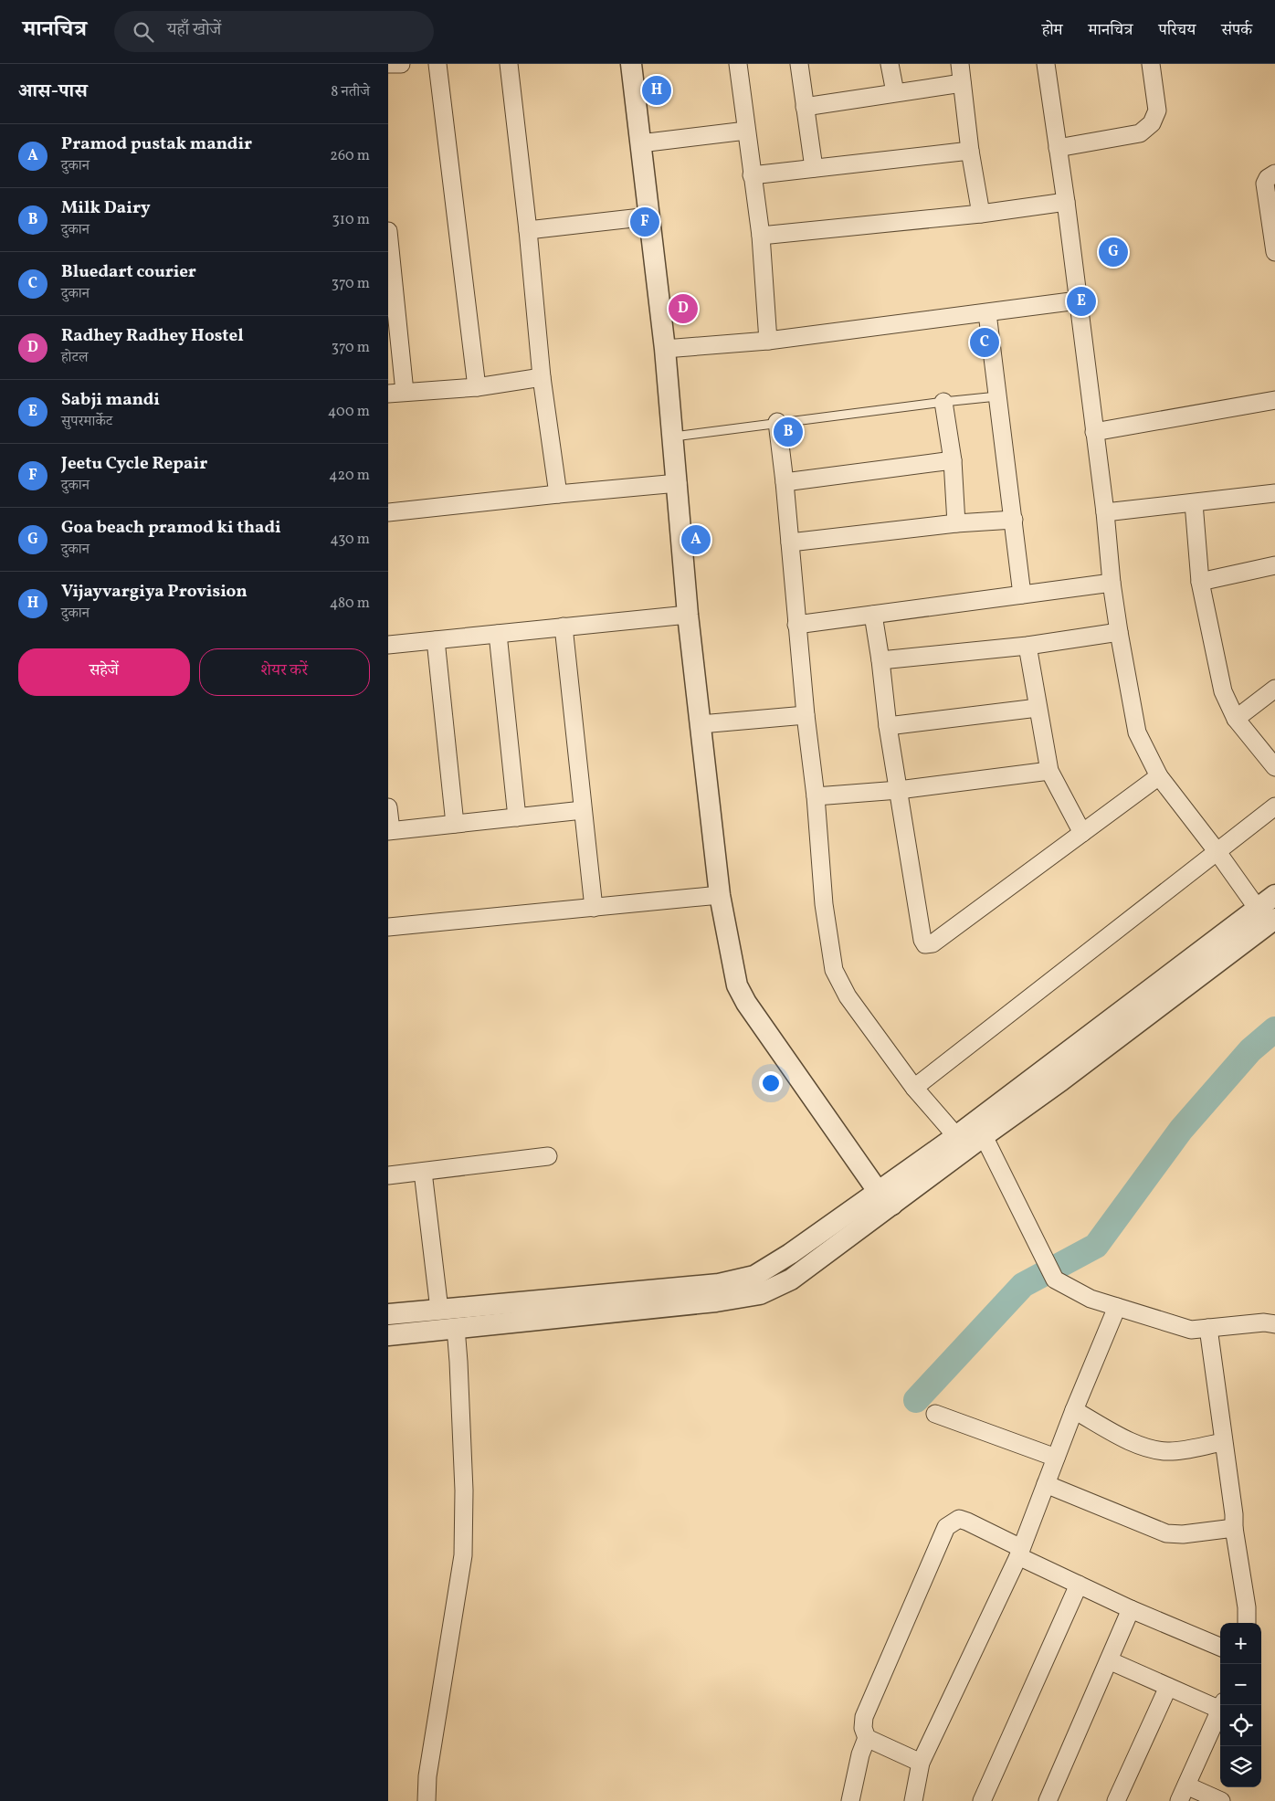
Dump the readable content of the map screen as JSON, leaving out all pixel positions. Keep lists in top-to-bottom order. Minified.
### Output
{"page":{"header":"मानचित्र","search":"यहाँ खोजें","nav":["होम","मानचित्र","परिचय","संपर्क"],"heading":["आस-पास","8 नतीजे"],"pins":["H","F","G","E","D","C","B","A"],"list":[{"mark":"A","name":"Pramod pustak mandir","note":"दुकान","value":"260 m"},{"mark":"B","name":"Milk Dairy","note":"दुकान","value":"310 m"},{"mark":"C","name":"Bluedart courier","note":"दुकान","value":"370 m"},{"mark":"D","name":"Radhey Radhey Hostel","note":"होटल","value":"370 m"},{"mark":"E","name":"Sabji mandi","note":"सुपरमार्केट","value":"400 m"},{"mark":"F","name":"Jeetu Cycle Repair","note":"दुकान","value":"420 m"},{"mark":"G","name":"Goa beach pramod ki thadi","note":"दुकान","value":"430 m"},{"mark":"H","name":"Vijayvargiya Provision","note":"दुकान","value":"480 m"}],"buttons":["सहेजें","शेयर करें"],"map_buttons":["+","−"]}}
